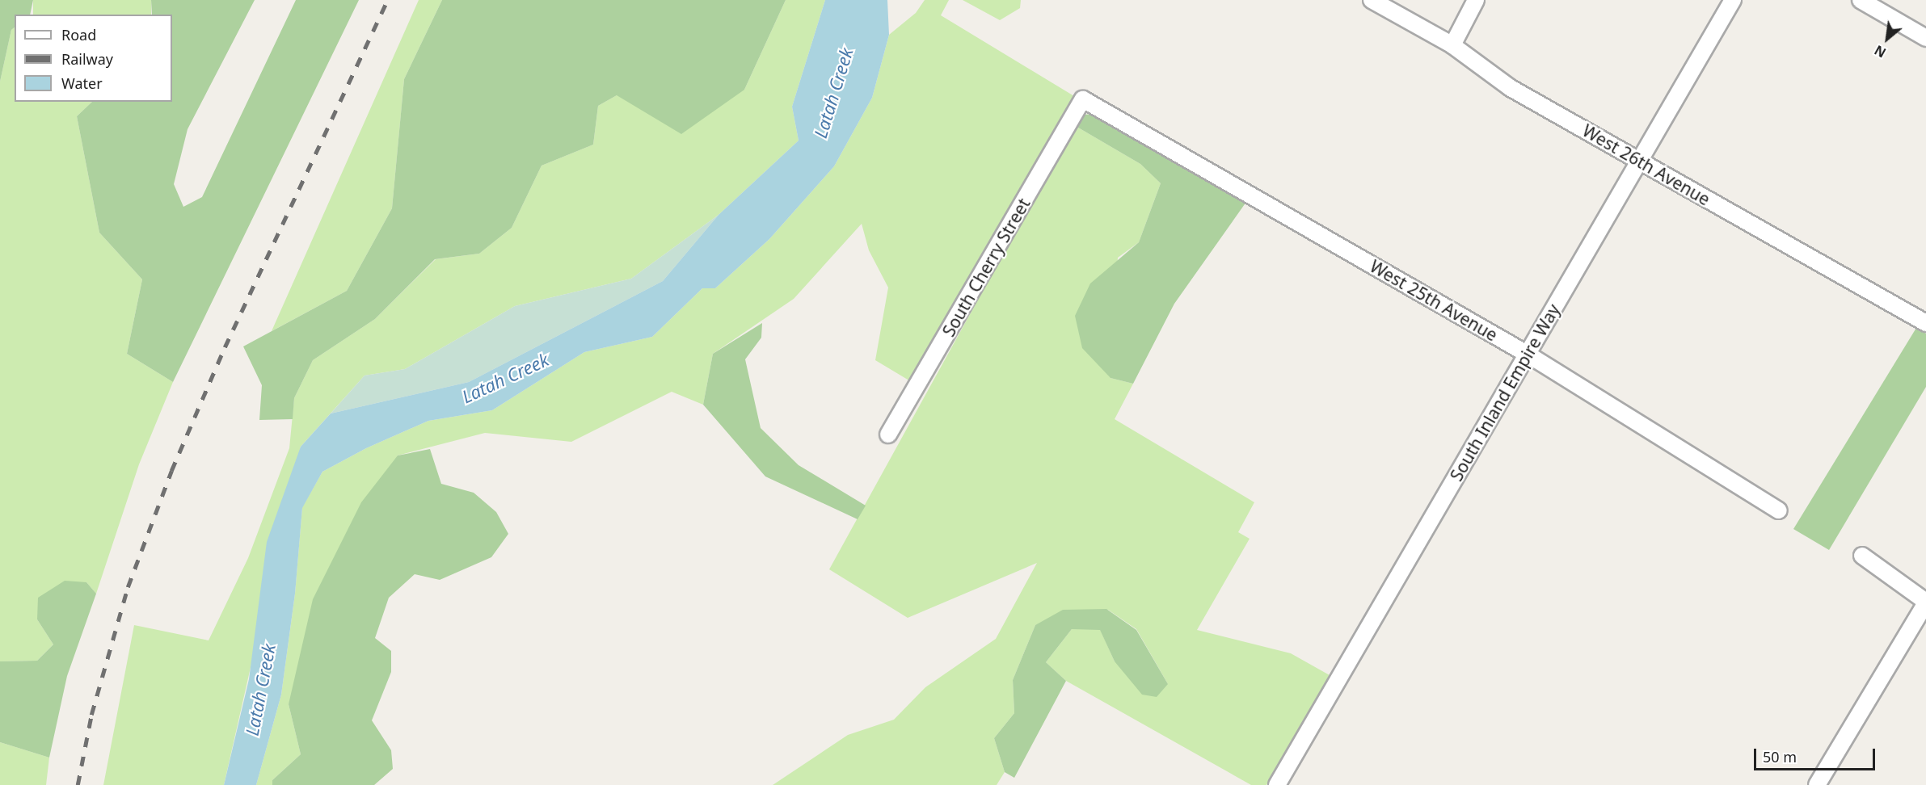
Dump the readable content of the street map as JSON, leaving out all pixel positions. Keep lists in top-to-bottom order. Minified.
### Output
{"streets":{"street":["West 26th Avenue","South Cherry Street","West 25th Avenue","South Inland Empire Way"]},"crossings":[["West 26th Avenue","South Inland Empire Way"],["South Cherry Street","West 25th Avenue"],["West 25th Avenue","South Inland Empire Way"]],"water":["Latah Creek"],"legend":["Road","Railway","Water"],"scale_bar":"50 m","north":"bottom left"}
